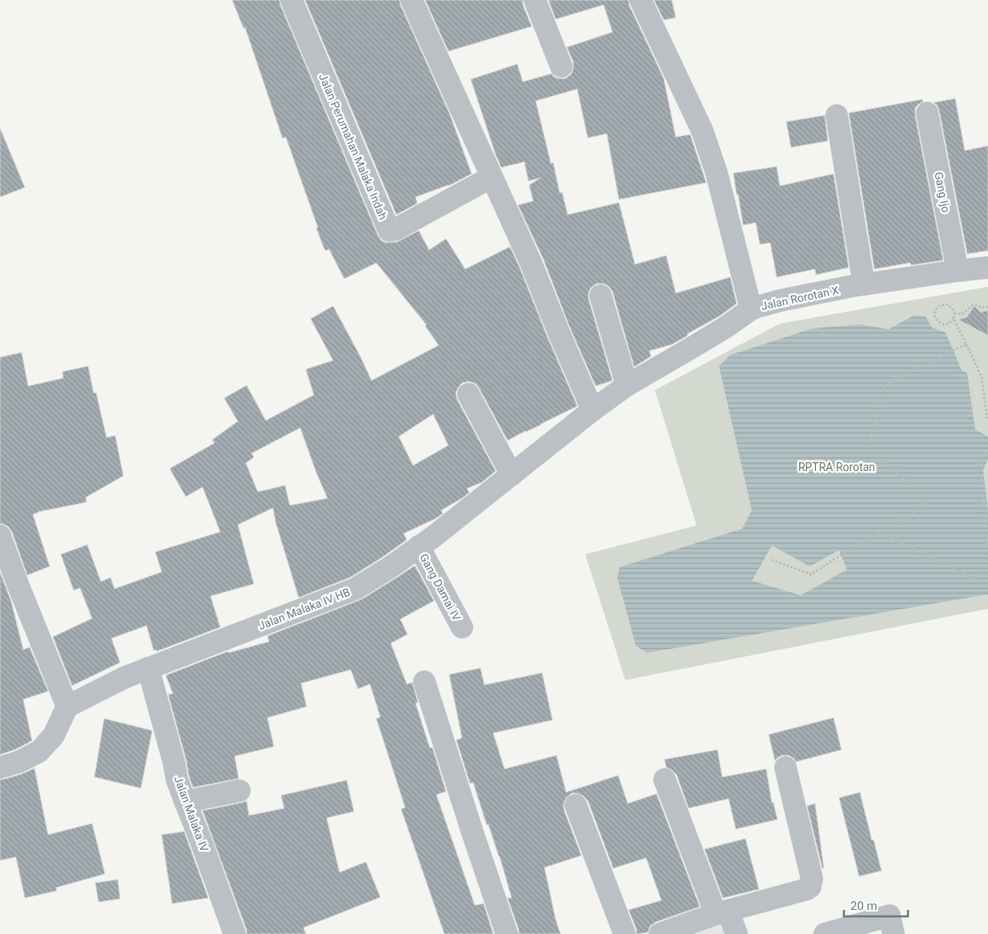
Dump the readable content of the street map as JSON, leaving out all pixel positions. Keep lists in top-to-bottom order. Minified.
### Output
{"streets":{"street":["Jalan Perumahan Malaka Indah","Gang Ijo","Jalan Rorotan X","Gang Damai IV","Jalan Malaka IV HB","Jalan Malaka IV"]},"crossings":[["Gang Ijo","Jalan Rorotan X"],["Jalan Rorotan X","Jalan Malaka IV HB"],["Gang Damai IV","Jalan Malaka IV HB"],["Jalan Malaka IV HB","Jalan Malaka IV"]],"parks":["RPTRA Rorotan"],"scale_bar":"20 m"}
